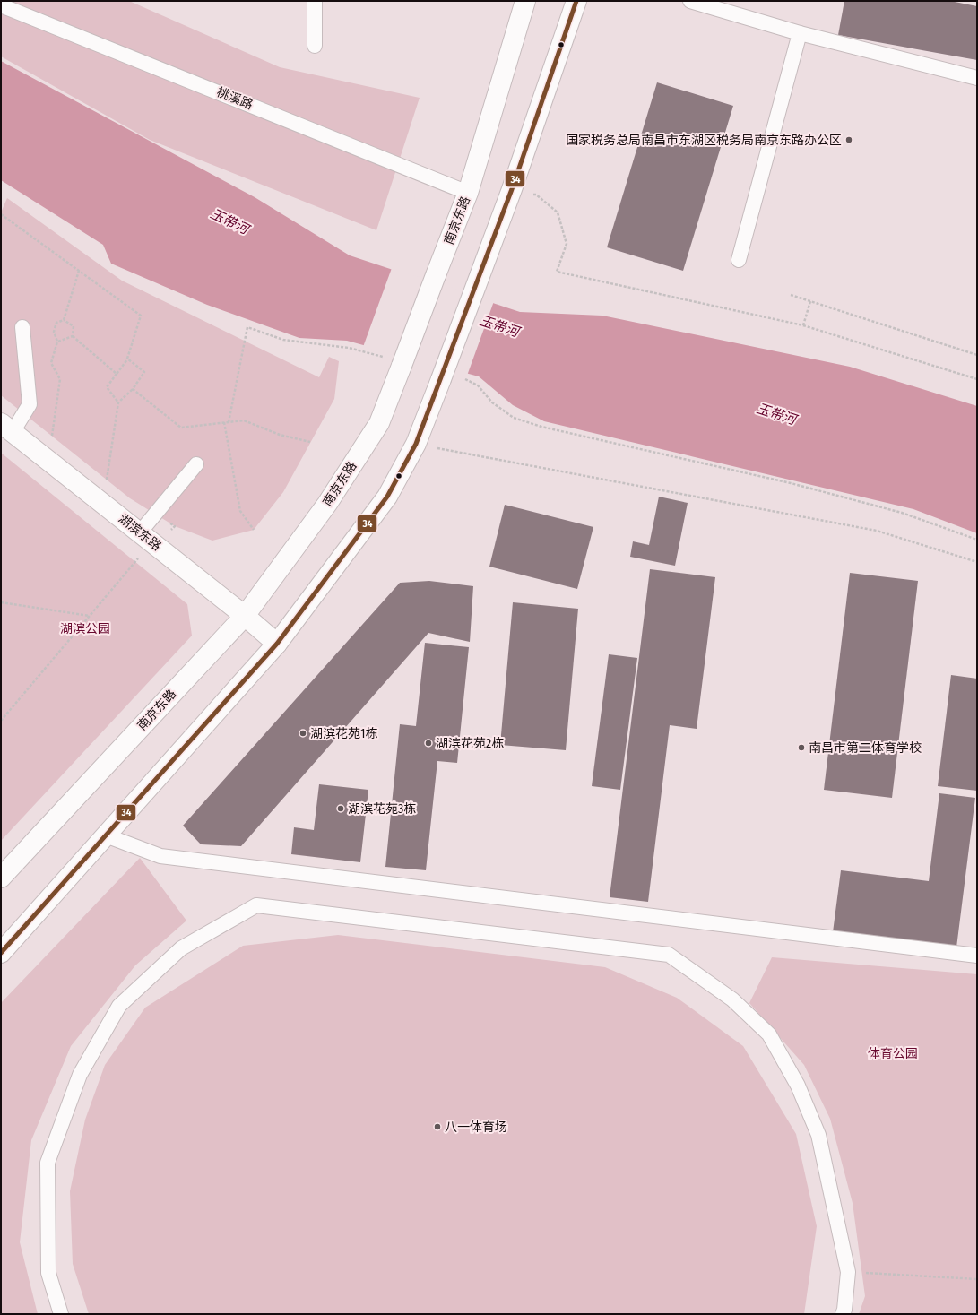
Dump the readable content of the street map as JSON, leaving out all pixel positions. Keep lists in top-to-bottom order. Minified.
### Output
{"streets":{"main road":["南京东路","湖滨东路"],"lane":["桃溪路"]},"crossings":[["桃溪路","南京东路"],["南京东路","湖滨东路"]],"water":["玉带河"],"parks":["湖滨公园","体育公园"],"places":["国家税务总局南昌市东湖区税务局南京东路办公区","湖滨花苑1栋","湖滨花苑2栋","南昌市第二体育学校","湖滨花苑3栋","八一体育场"],"lines":["transit line 34"]}
